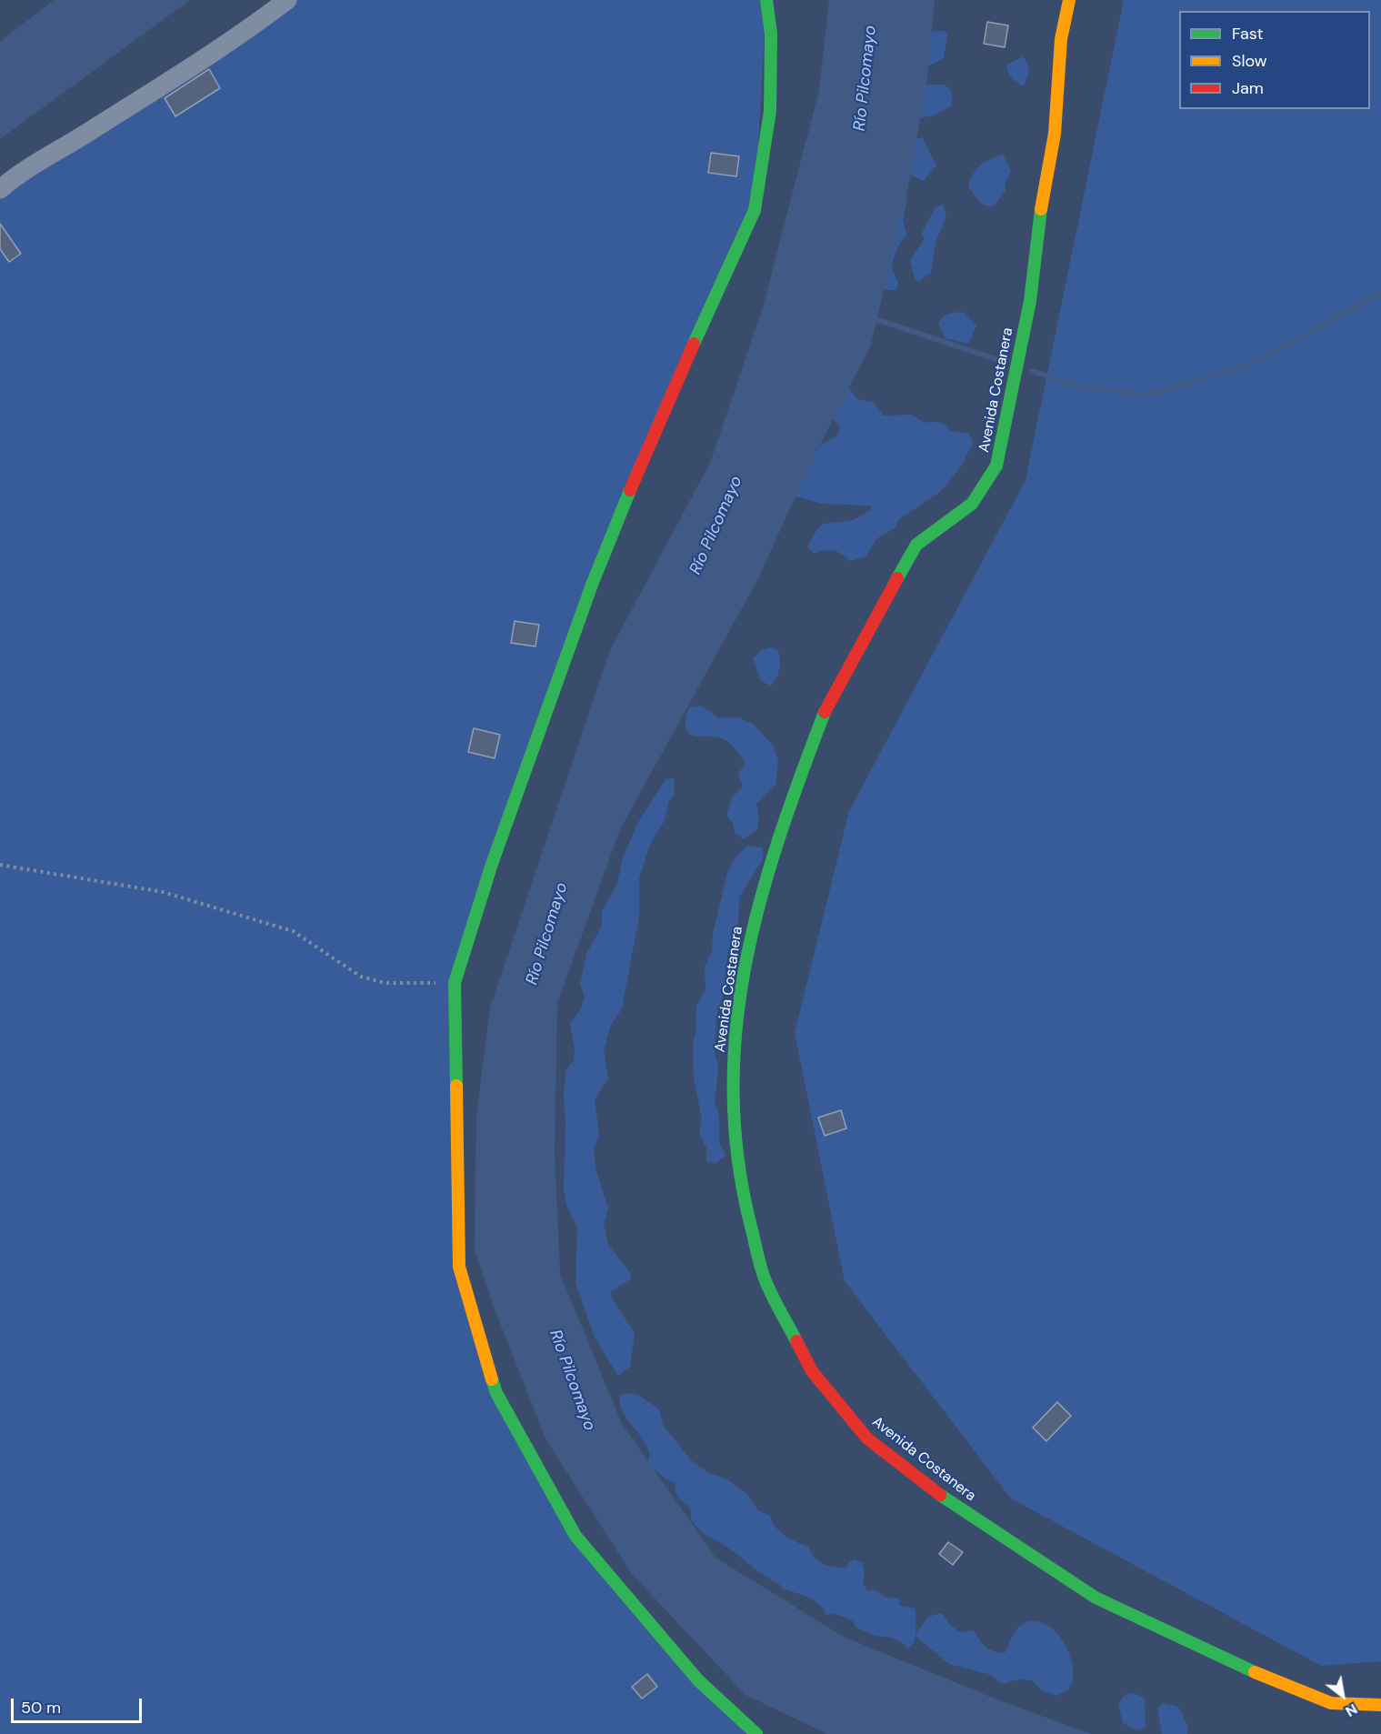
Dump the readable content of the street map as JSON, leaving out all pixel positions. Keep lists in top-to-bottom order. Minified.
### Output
{"streets":{"street":["Avenida Costanera"]},"water":["Río Pilcomayo"],"legend":["Fast","Slow","Jam"],"scale_bar":"50 m","north":"bottom right"}
